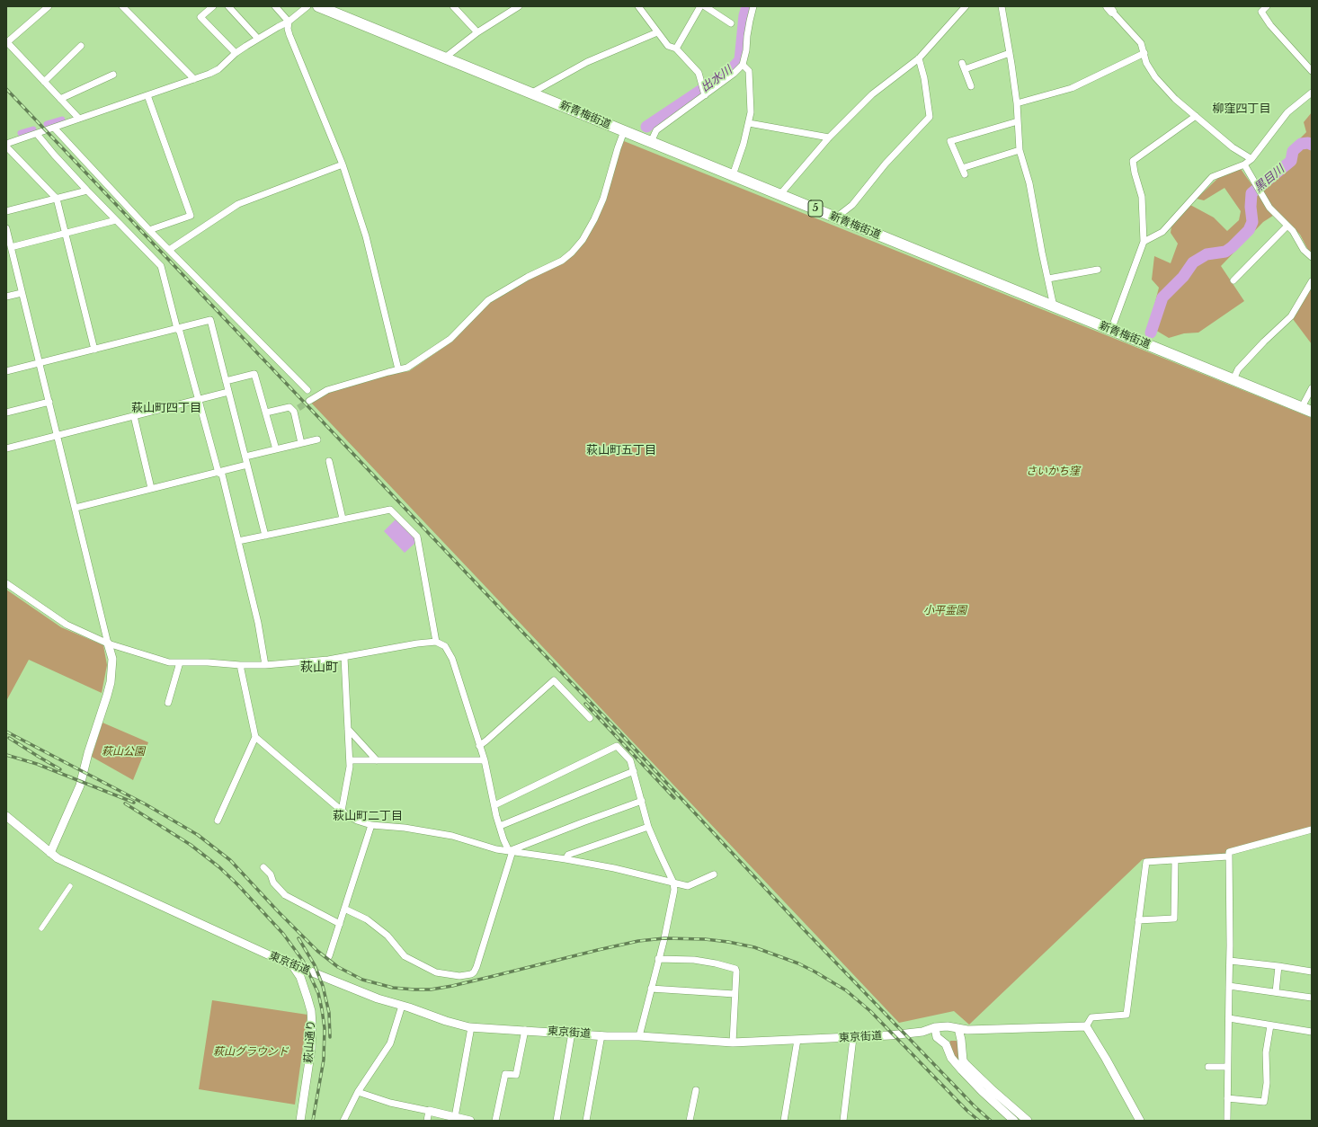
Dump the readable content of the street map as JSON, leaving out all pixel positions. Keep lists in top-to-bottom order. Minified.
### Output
{"streets":{"main road":["新青梅街道","5"],"street":["東京街道","萩山通り"]},"crossings":[["東京街道","萩山通り"]],"districts":["柳窪四丁目","萩山町四丁目","萩山町五丁目","萩山町","萩山町二丁目"],"water":["出水川","黒目川"],"parks":["さいかち窪","小平霊園","萩山公園","萩山グラウンド"]}
